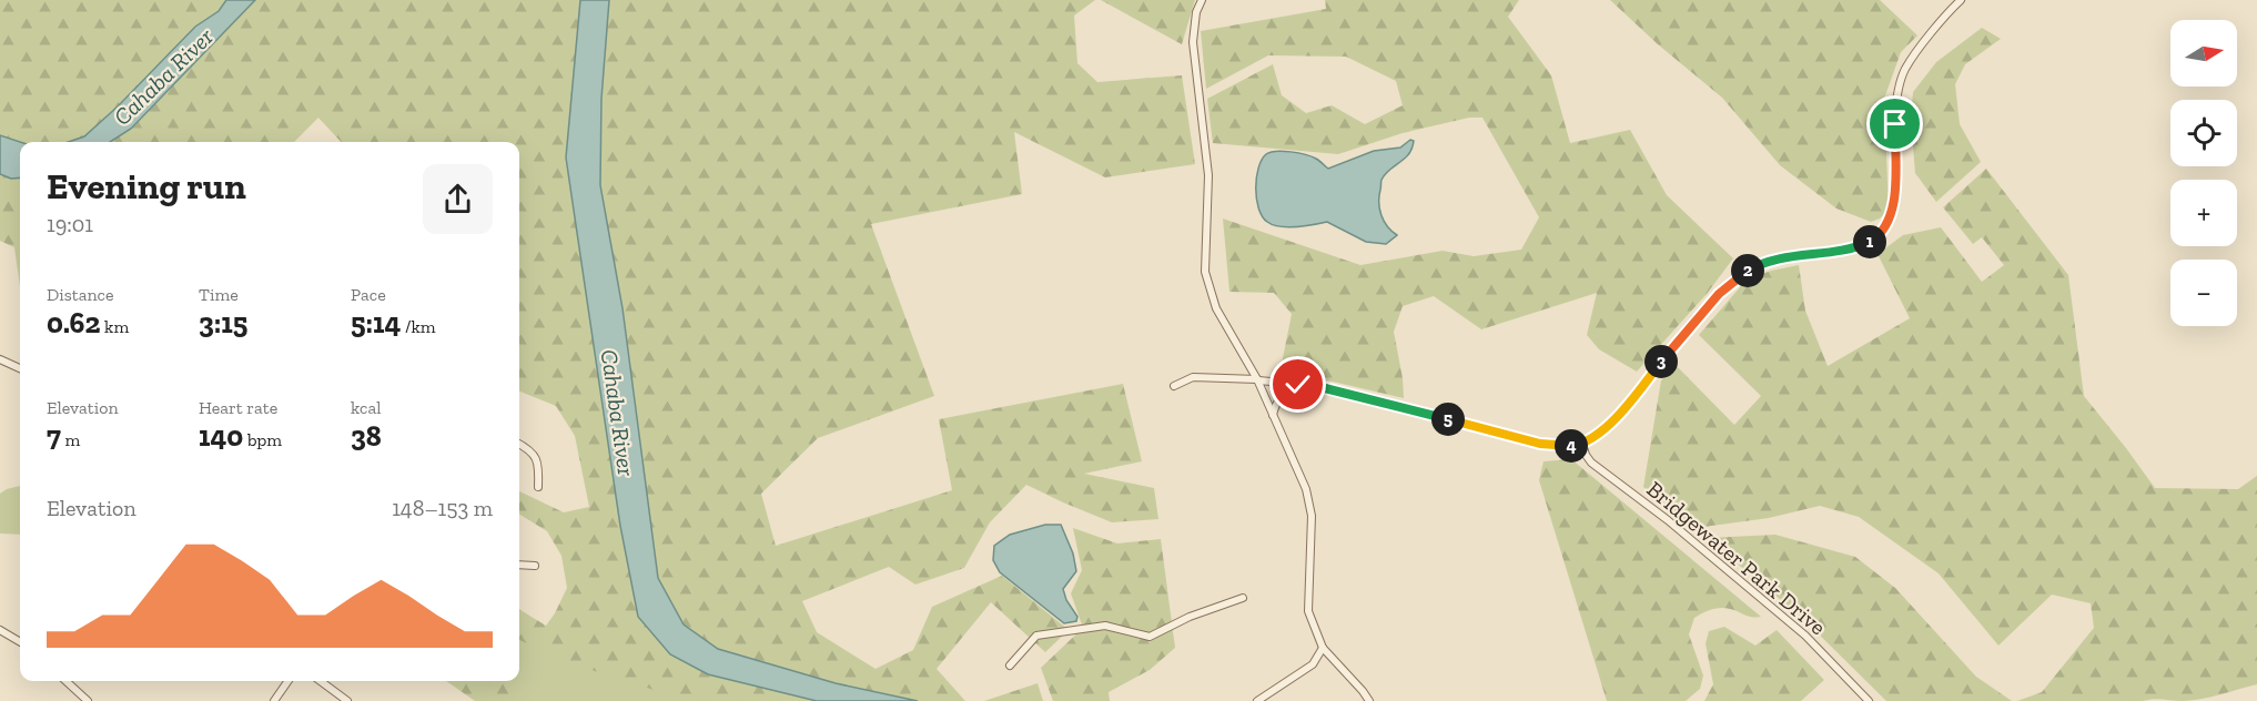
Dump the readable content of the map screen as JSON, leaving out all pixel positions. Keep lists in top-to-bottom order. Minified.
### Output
{"streets":{"street":["Bridgewater Park Drive"]},"water":["Cahaba River"],"north":"right","page":{"map_buttons":["+","−"],"heading":["Evening run","19:01"],"pins":["1","2","3","5","4"],"stats":[["Distance","0.62 km"],["Time","3:15"],["Pace","5:14 /km"],["Elevation","7 m"],["Heart rate","140 bpm"],["kcal","38"]],"chart":["Elevation","148–153 m"]}}
